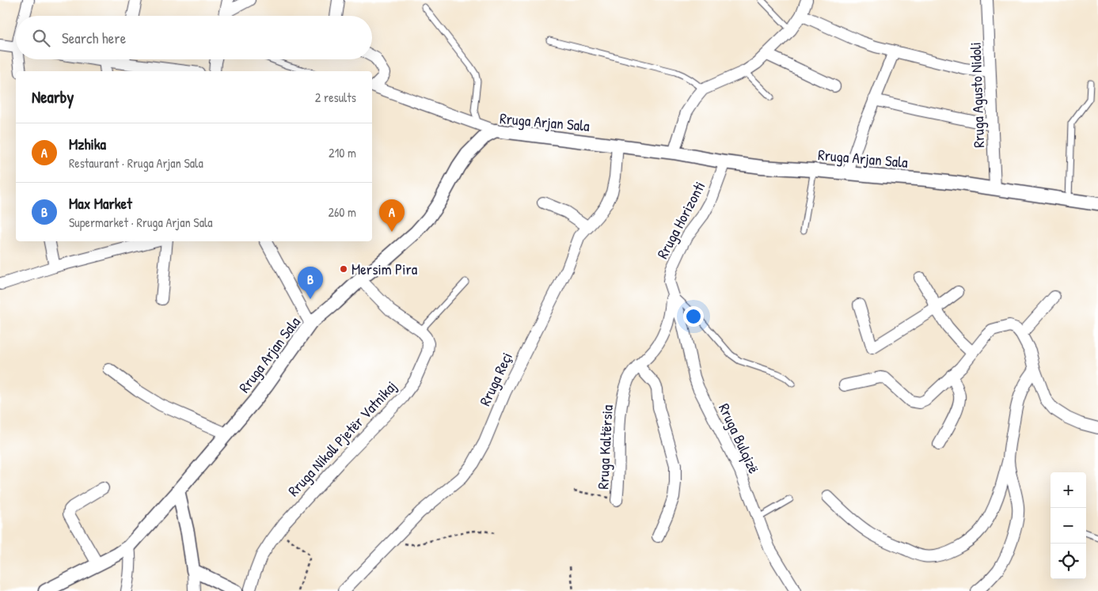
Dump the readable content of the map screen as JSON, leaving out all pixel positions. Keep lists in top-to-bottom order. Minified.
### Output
{"streets":{"street":["Rruga Agusto Nidoli","Rruga Arjan Sala","Rruga Horizonti","Rruga Reçi","Rruga Nikoll Pjetër Vatnikaj","Rruga Bulqizë","Rruga Kaltërsia"]},"crossings":[["Rruga Agusto Nidoli","Rruga Arjan Sala"],["Rruga Arjan Sala","Rruga Horizonti"],["Rruga Arjan Sala","Rruga Reçi"],["Rruga Horizonti","Rruga Bulqizë"],["Rruga Horizonti","Rruga Kaltërsia"],["Rruga Bulqizë","Rruga Kaltërsia"]],"places":["Mersim Pira"],"page":{"search":"Search here","heading":["Nearby","2 results"],"list":[{"mark":"A","name":"Mzhika","note":"Restaurant · Rruga Arjan Sala","value":"210 m"},{"mark":"B","name":"Max Market","note":"Supermarket · Rruga Arjan Sala","value":"260 m"}],"pins":["A","B"],"map_buttons":["+","−"]}}
